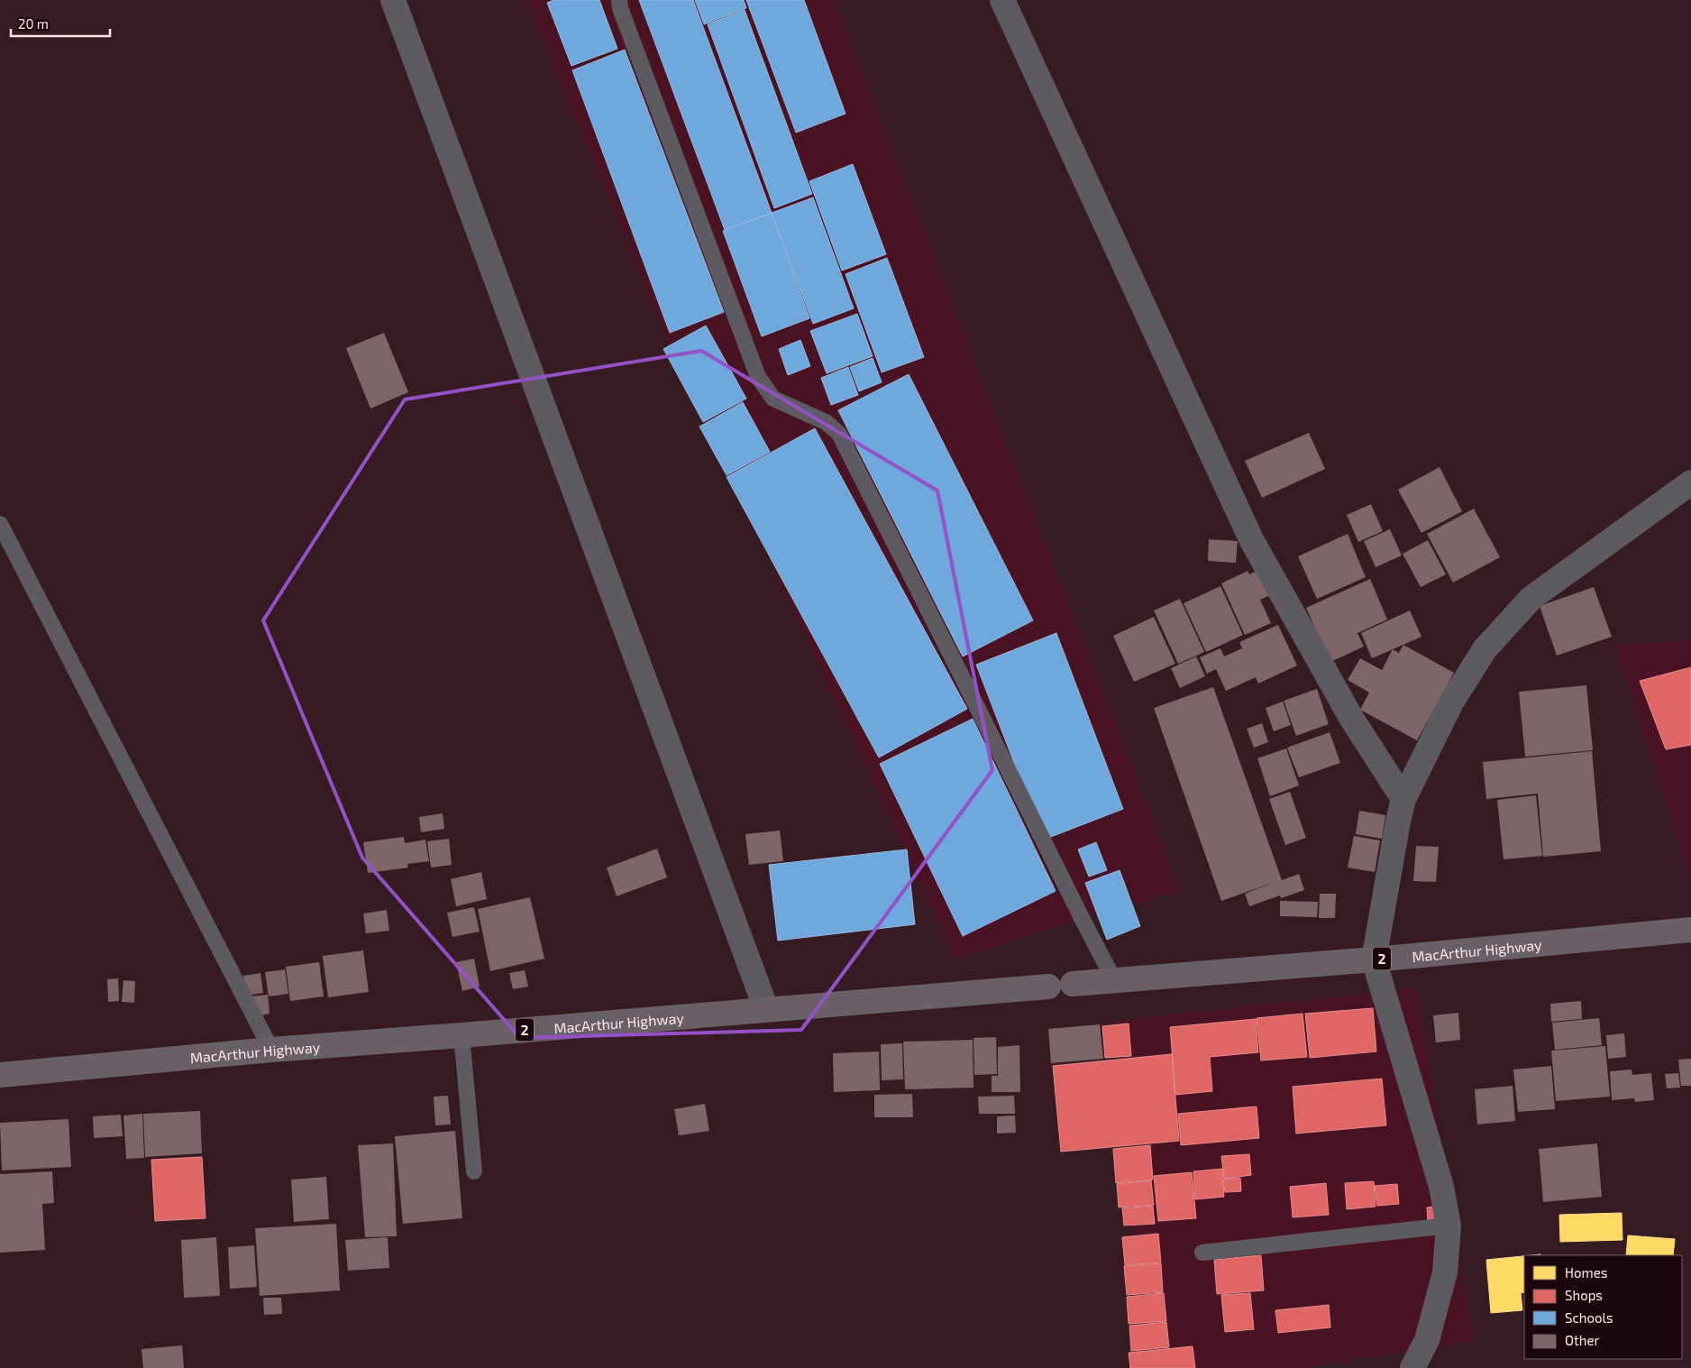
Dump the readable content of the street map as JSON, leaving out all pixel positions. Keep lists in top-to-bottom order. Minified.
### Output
{"streets":{"highway":["MacArthur Highway","2"]},"legend":["Homes","Shops","Schools","Other"],"scale_bar":"20 m"}
